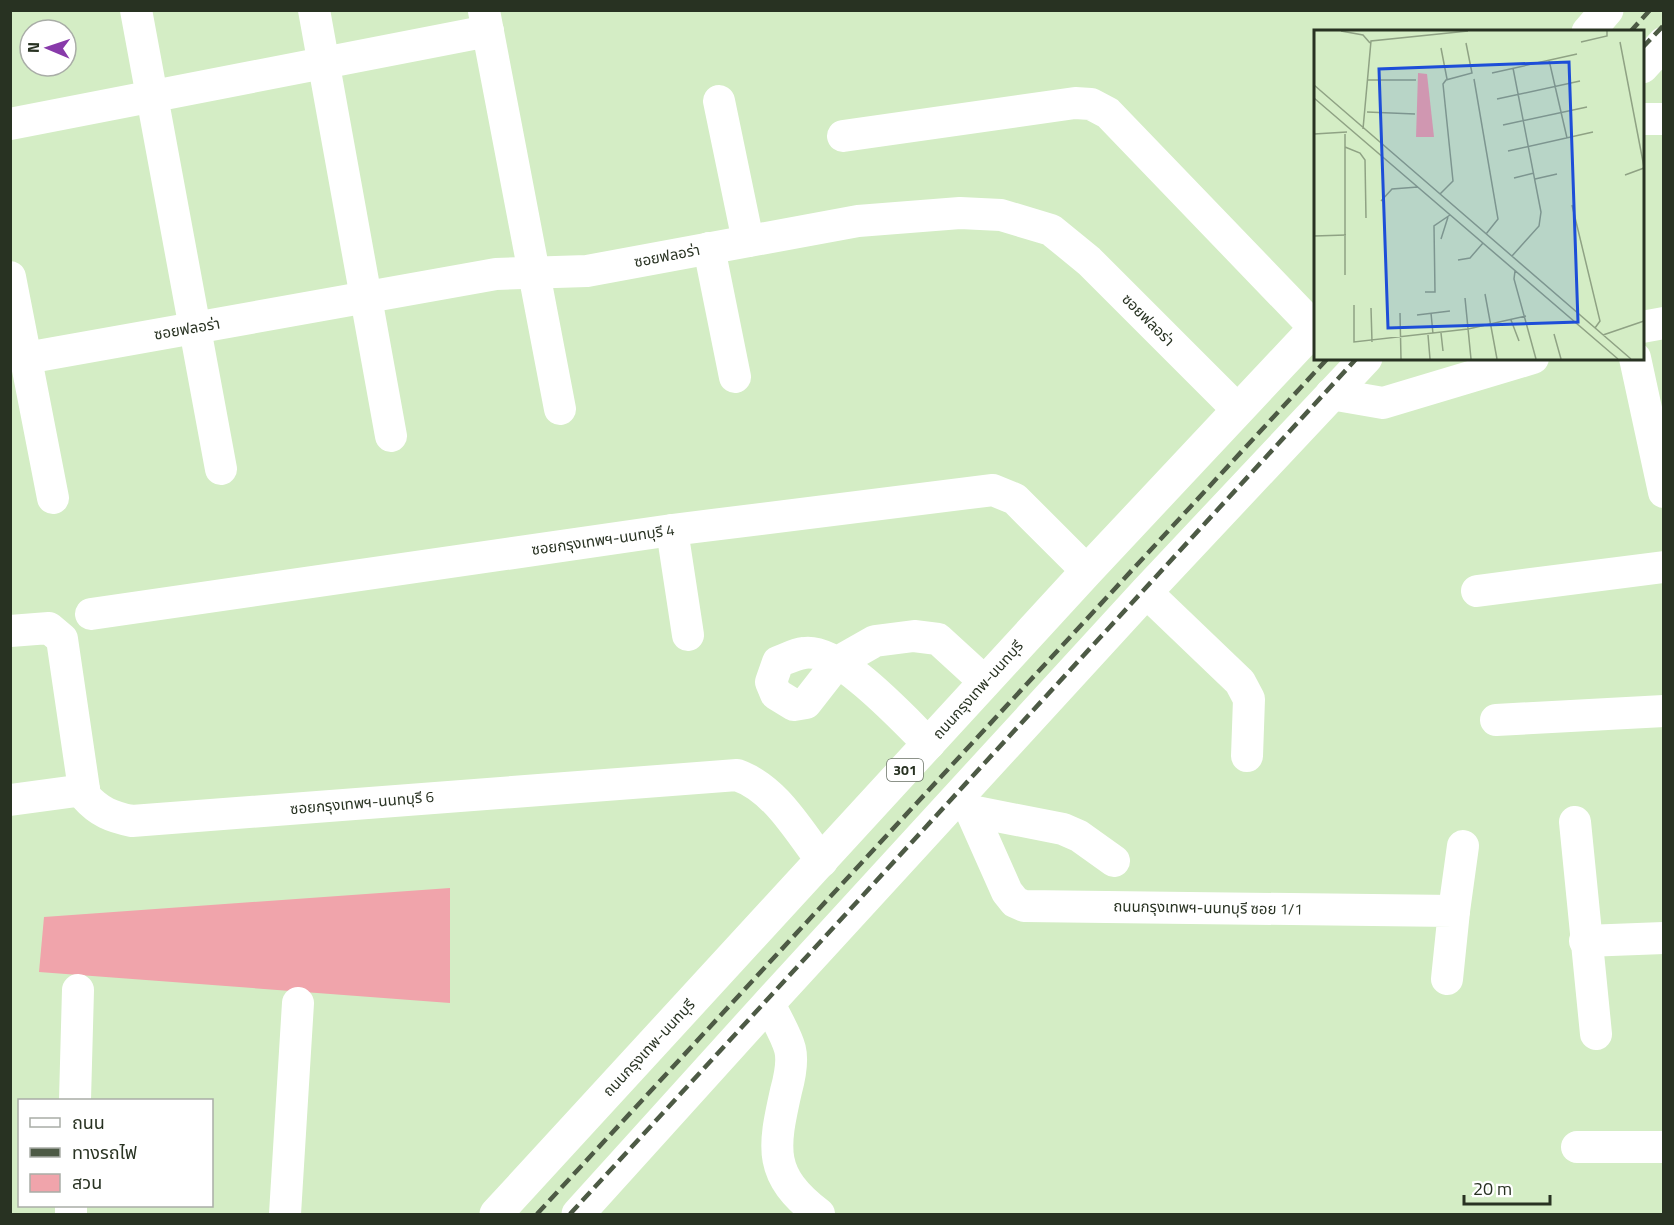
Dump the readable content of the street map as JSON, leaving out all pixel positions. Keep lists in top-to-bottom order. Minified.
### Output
{"streets":{"main road":["ถนนกรุงเทพ-นนทบุรี","301"],"street":["ซอยฟลอร่า","ซอยกรุงเทพฯ-นนทบุรี 4","ซอยกรุงเทพฯ-นนทบุรี 6","ถนนกรุงเทพฯ-นนทบุรี ซอย 1/1"]},"crossings":[["ซอยฟลอร่า","ถนนกรุงเทพ-นนทบุรี"],["ซอยกรุงเทพฯ-นนทบุรี 4","ถนนกรุงเทพ-นนทบุรี"],["ถนนกรุงเทพ-นนทบุรี","ซอยกรุงเทพฯ-นนทบุรี 6"]],"legend":["ถนน","ทางรถไฟ","สวน"],"scale_bar":"20 m","north":"left"}
